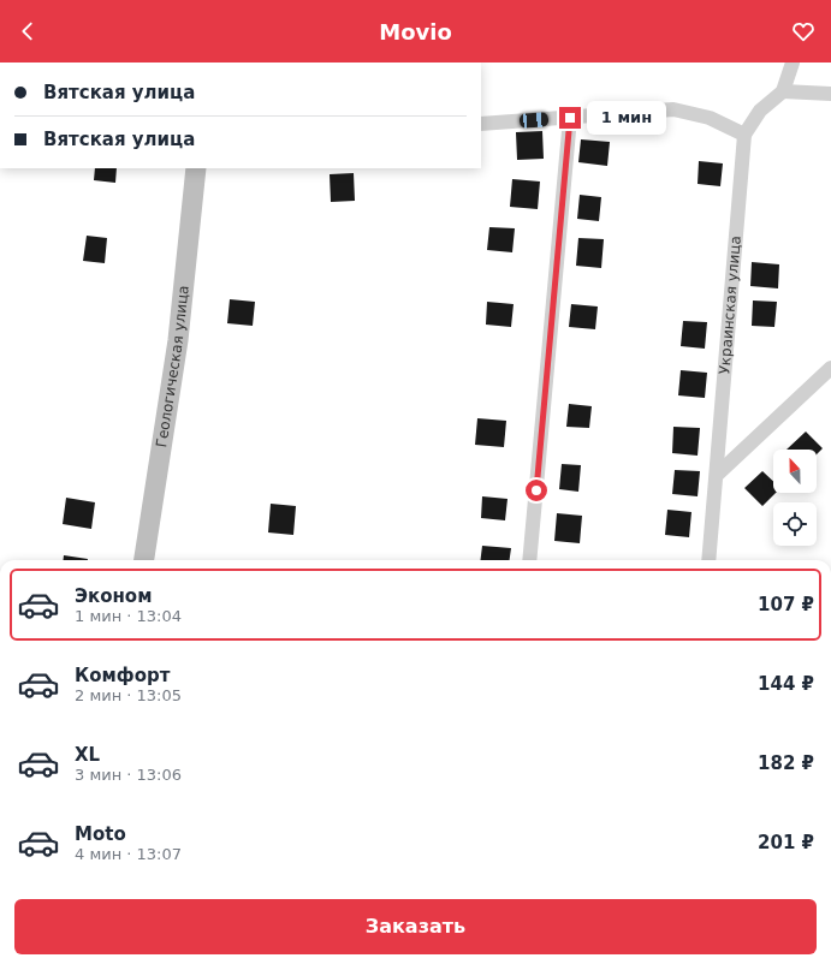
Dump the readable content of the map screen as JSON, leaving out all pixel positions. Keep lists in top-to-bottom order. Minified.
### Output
{"streets":{"street":["Украинская улица","Геологическая улица"]},"north":"top","page":{"header":"Movio","banner":["Вятская улица","Вятская улица"],"bubble":"1 мин","list":[{"name":"Эконом","note":"1 мин · 13:04","value":"107 ₽"},{"name":"Комфорт","note":"2 мин · 13:05","value":"144 ₽"},{"name":"XL","note":"3 мин · 13:06","value":"182 ₽"},{"name":"Moto","note":"4 мин · 13:07","value":"201 ₽"}],"buttons":"Заказать"}}
